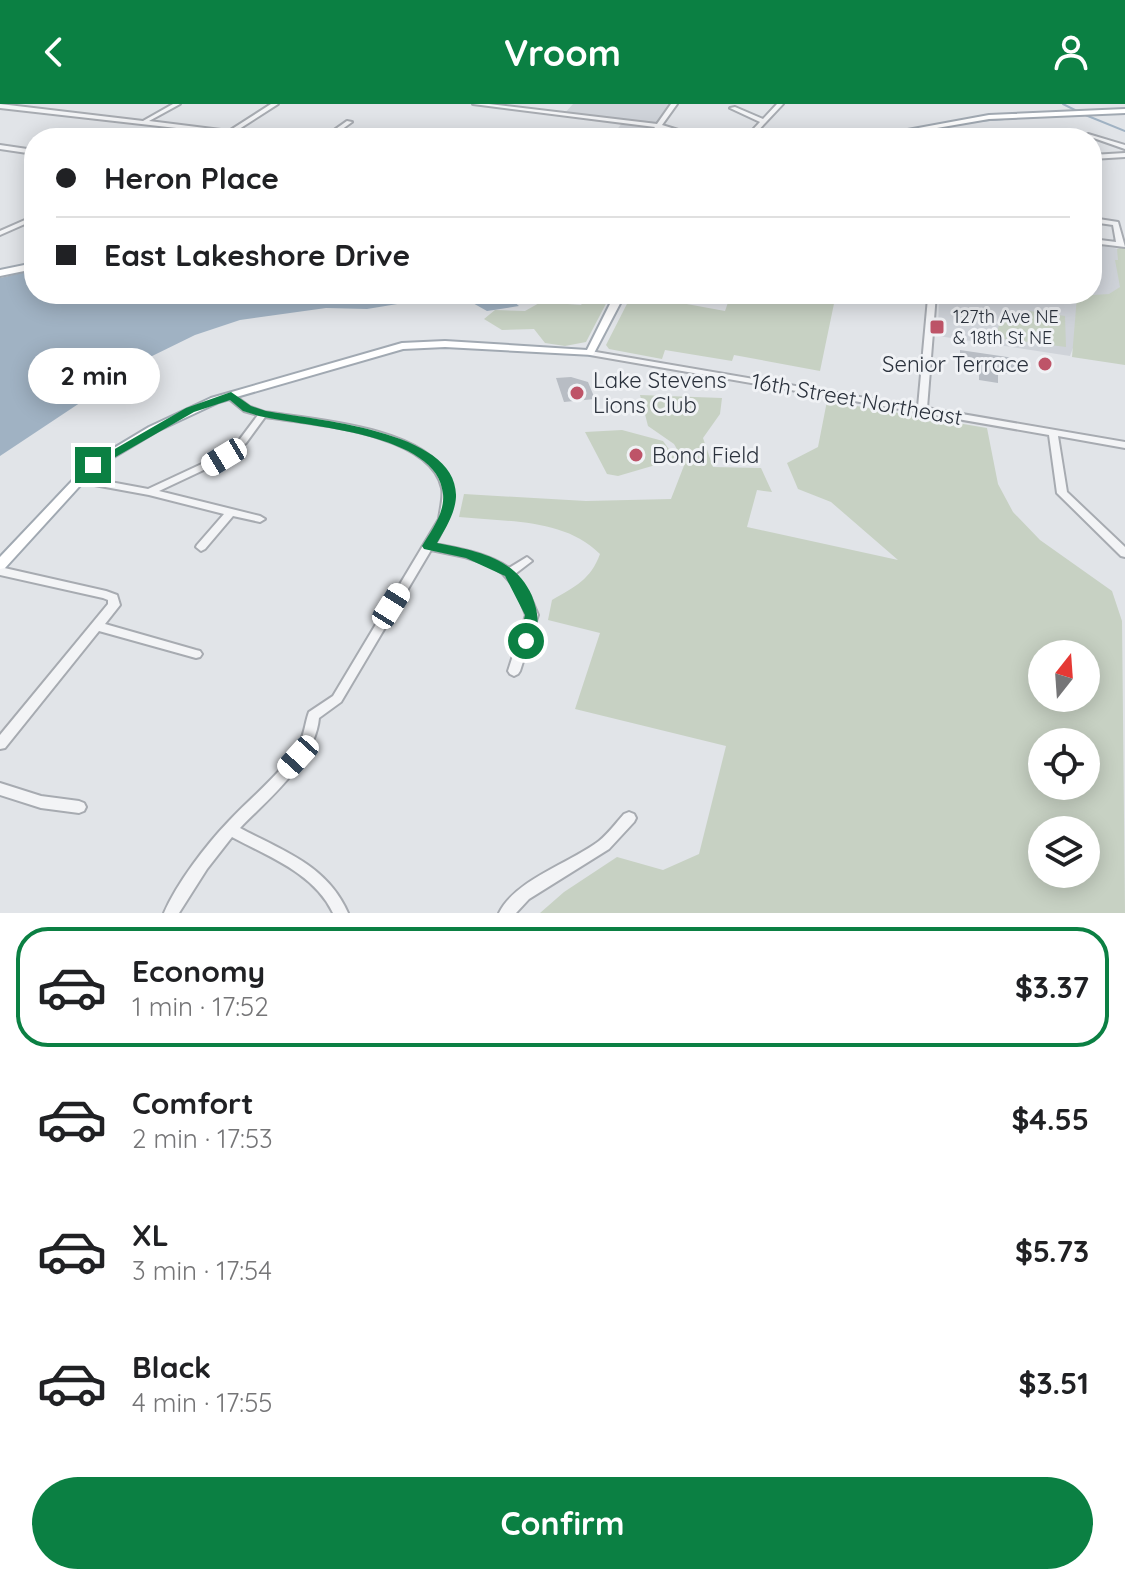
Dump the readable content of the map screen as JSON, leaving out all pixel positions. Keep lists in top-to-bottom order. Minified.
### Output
{"streets":{"street":["16th Street Northeast"]},"places":{"transit":["127th Ave NE & 18th St NE"],"other":["Senior Terrace","Lake Stevens Lions Club","Bond Field"]},"north":"top","page":{"header":"Vroom","banner":["Heron Place","East Lakeshore Drive"],"bubble":"2 min","list":[{"name":"Economy","note":"1 min · 17:52","value":"$3.37"},{"name":"Comfort","note":"2 min · 17:53","value":"$4.55"},{"name":"XL","note":"3 min · 17:54","value":"$5.73"},{"name":"Black","note":"4 min · 17:55","value":"$3.51"}],"buttons":"Confirm"}}
